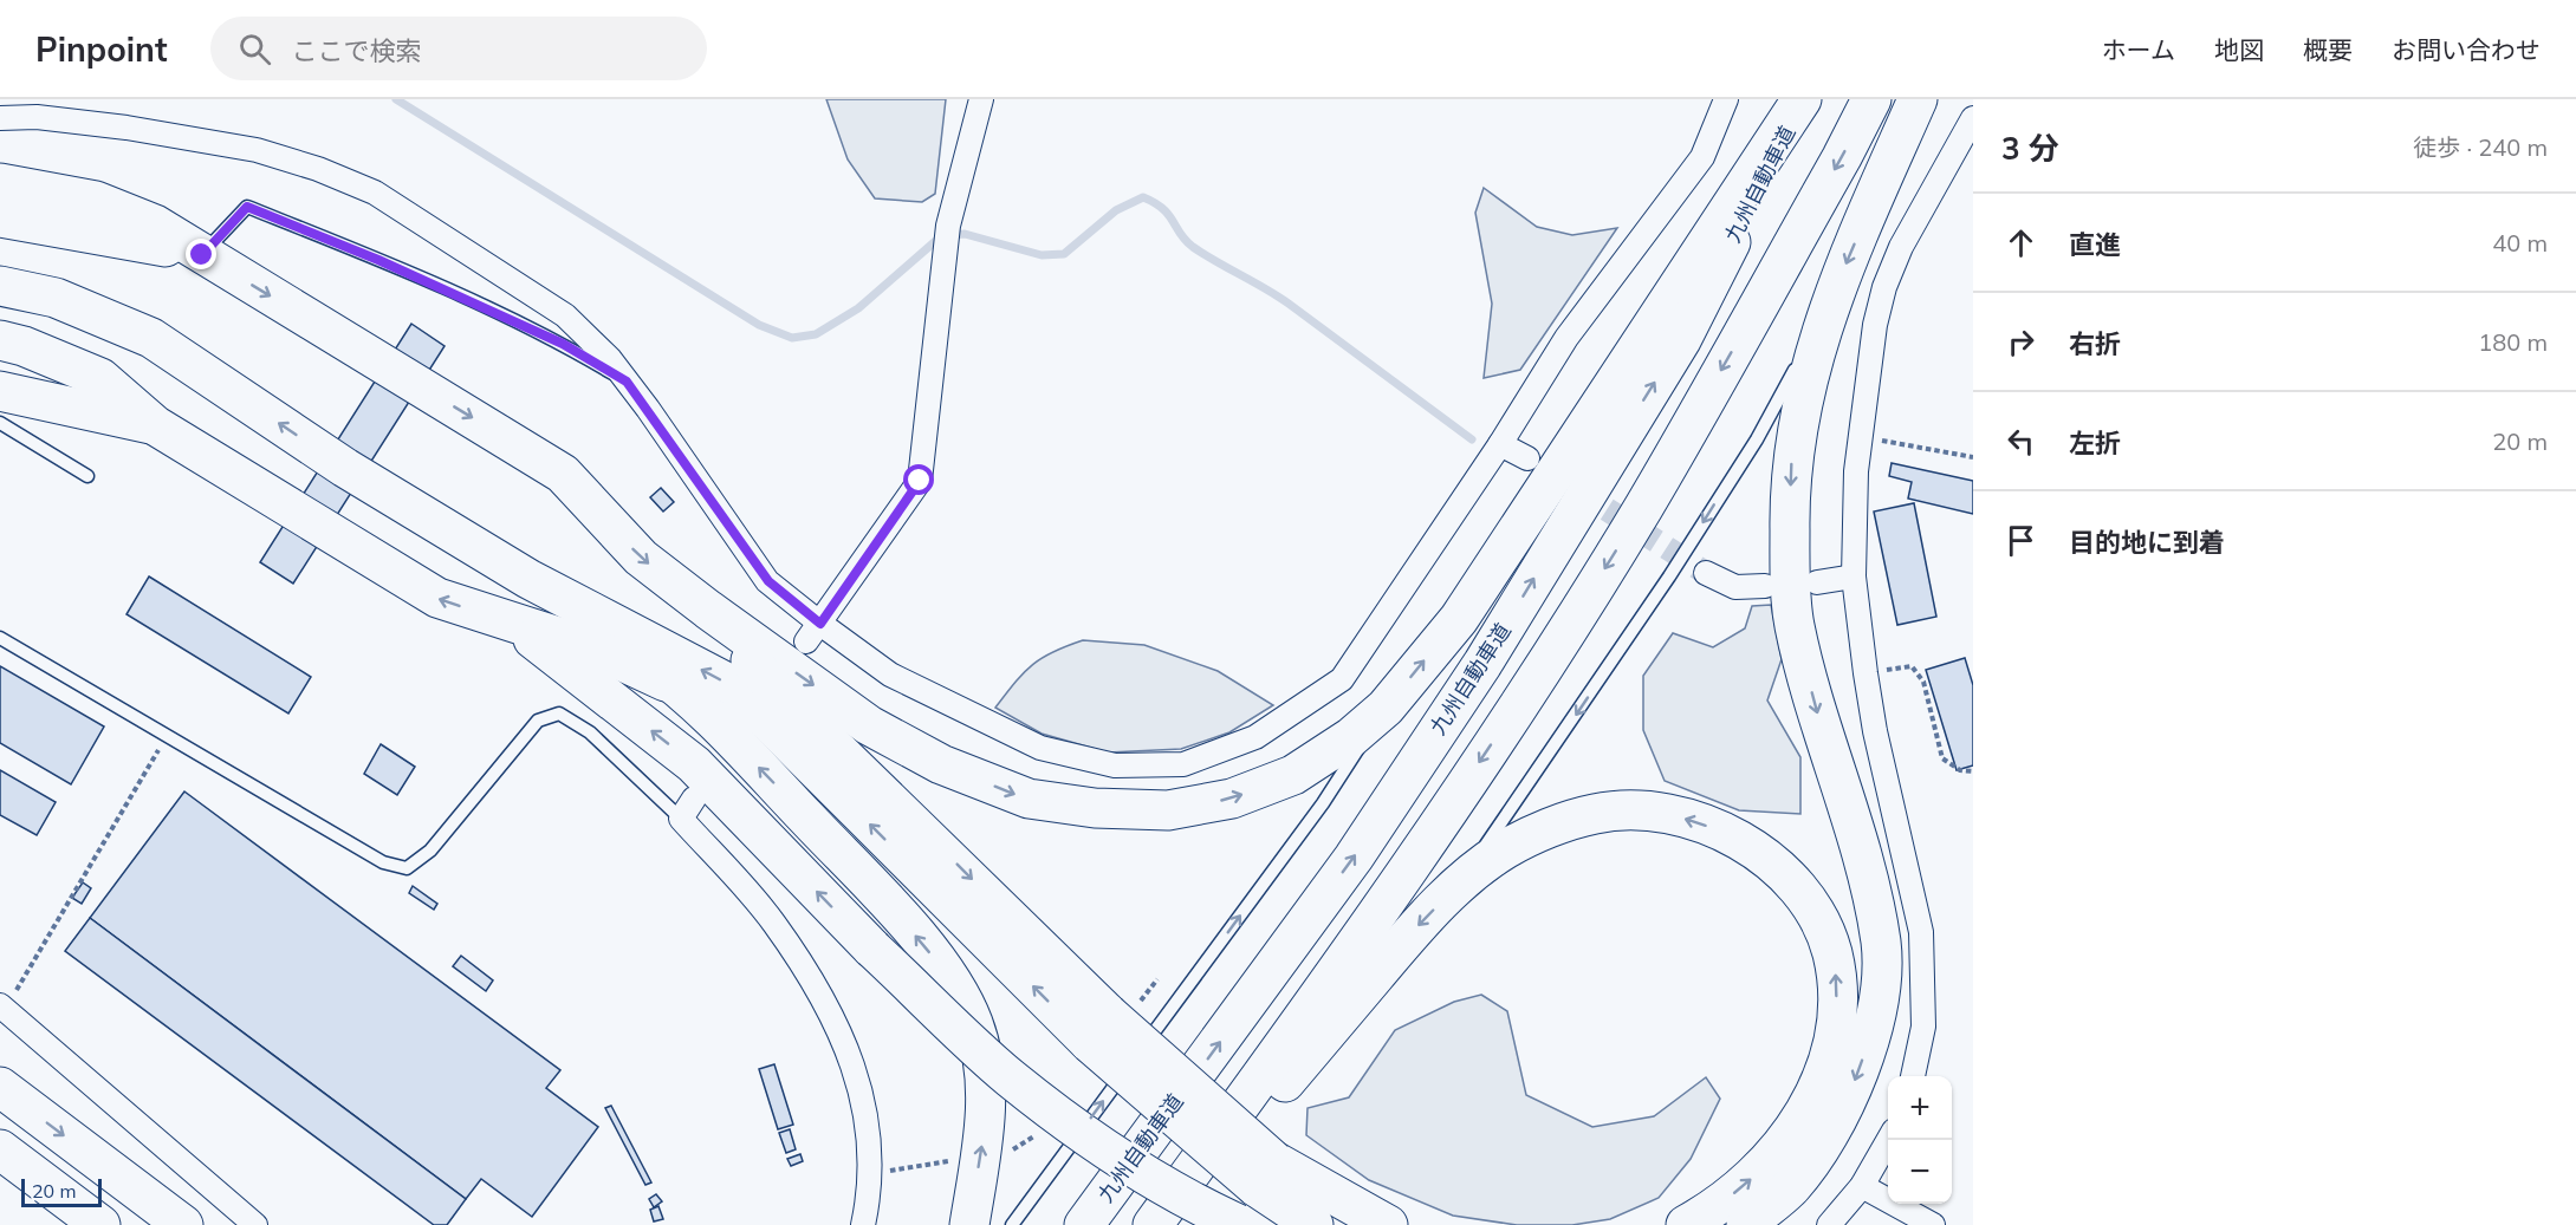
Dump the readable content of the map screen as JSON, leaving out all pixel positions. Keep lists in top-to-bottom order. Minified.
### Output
{"streets":{"highway":["九州自動車道"]},"scale_bar":"20 m","page":{"header":"Pinpoint","search":"ここで検索","nav":["ホーム","地図","概要","お問い合わせ"],"heading":["3 分","徒歩 · 240 m"],"list":[["直進","40 m"],["右折","180 m"],["左折","20 m"],"目的地に到着"],"map_buttons":["+","−"],"scale":"20 m"}}
